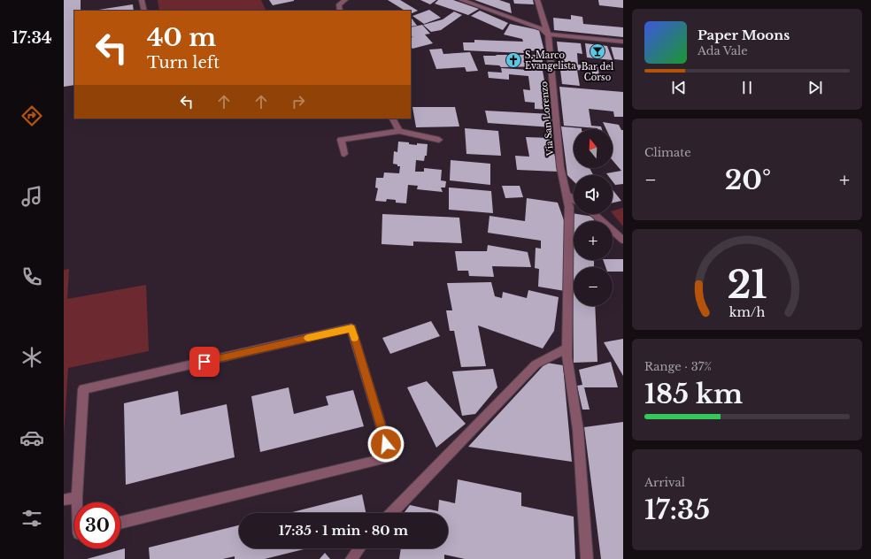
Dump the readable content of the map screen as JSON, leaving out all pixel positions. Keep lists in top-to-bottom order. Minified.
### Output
{"streets":{"street":["Via San Lorenzo"]},"places":{"bar":["Bar del Corso"],"church":["S. Marco Evangelista"]},"north":"top","page":{"tabs":"17:34","turn":["40 m","Turn left"],"song":["Paper Moons","Ada Vale"],"tile":["Climate",["Range · 37%","185 km"],["Arrival","17:35"]],"map_buttons":["+","−"],"heat":["−","20°","+"],"limit":"30","trip":"17:35 · 1 min · 80 m","gauge":["21","km/h"]}}
